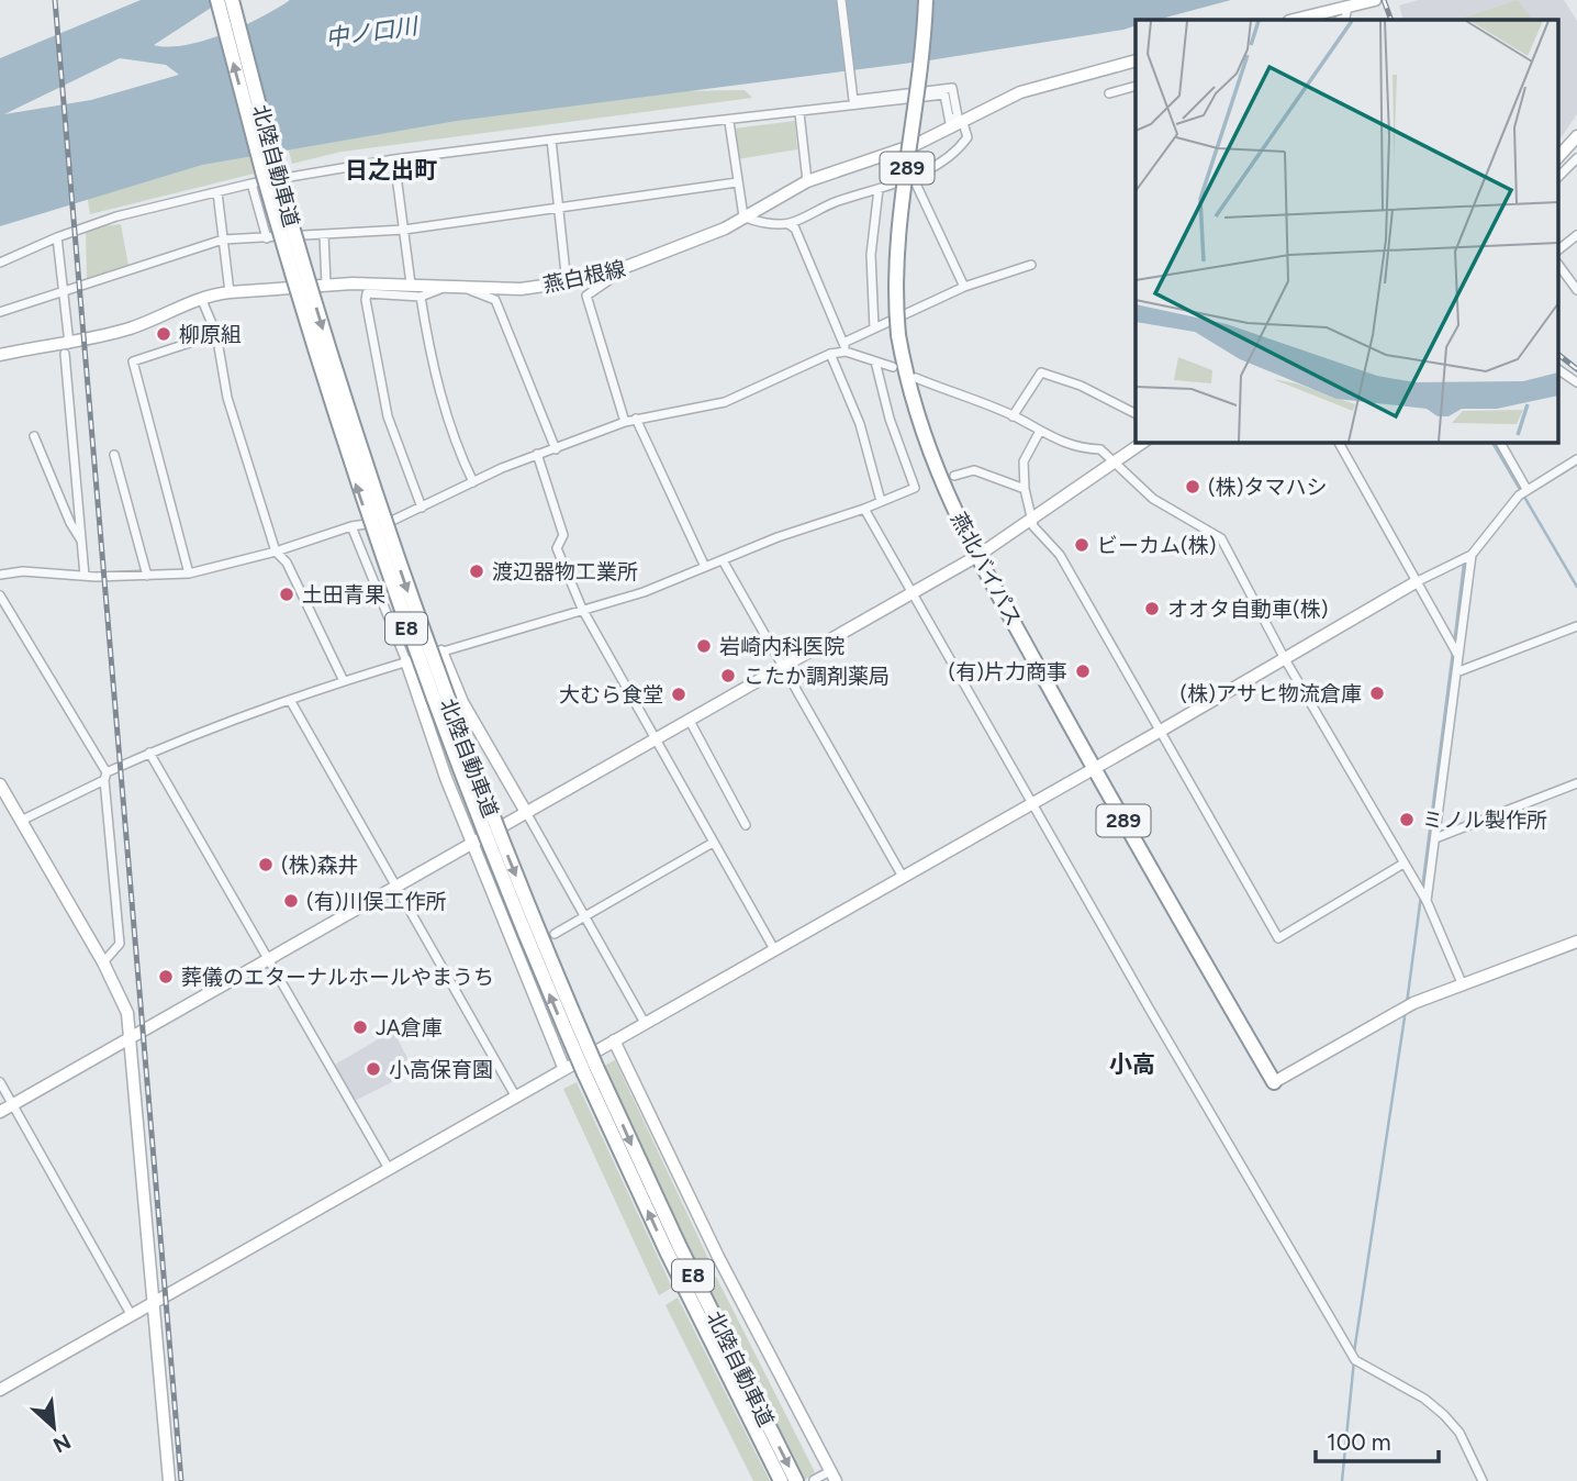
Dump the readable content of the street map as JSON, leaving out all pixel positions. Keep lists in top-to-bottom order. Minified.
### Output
{"streets":{"highway":["北陸自動車道","289","燕北バイパス","E8"],"street":["燕白根線"]},"districts":["日之出町","小高"],"water":["中ノ口川"],"places":["柳原組","(株)タマハシ","ビーカム(株)","渡辺器物工業所","土田青果","オオタ自動車(株)","岩崎内科医院","(有)片力商事","こたか調剤薬局","(株)アサヒ物流倉庫","大むら食堂","ミノル製作所","(株)森井","(有)川俣工作所","葬儀のエターナルホールやまうち","JA倉庫","小高保育園"],"scale_bar":"100 m","north":"bottom right"}
